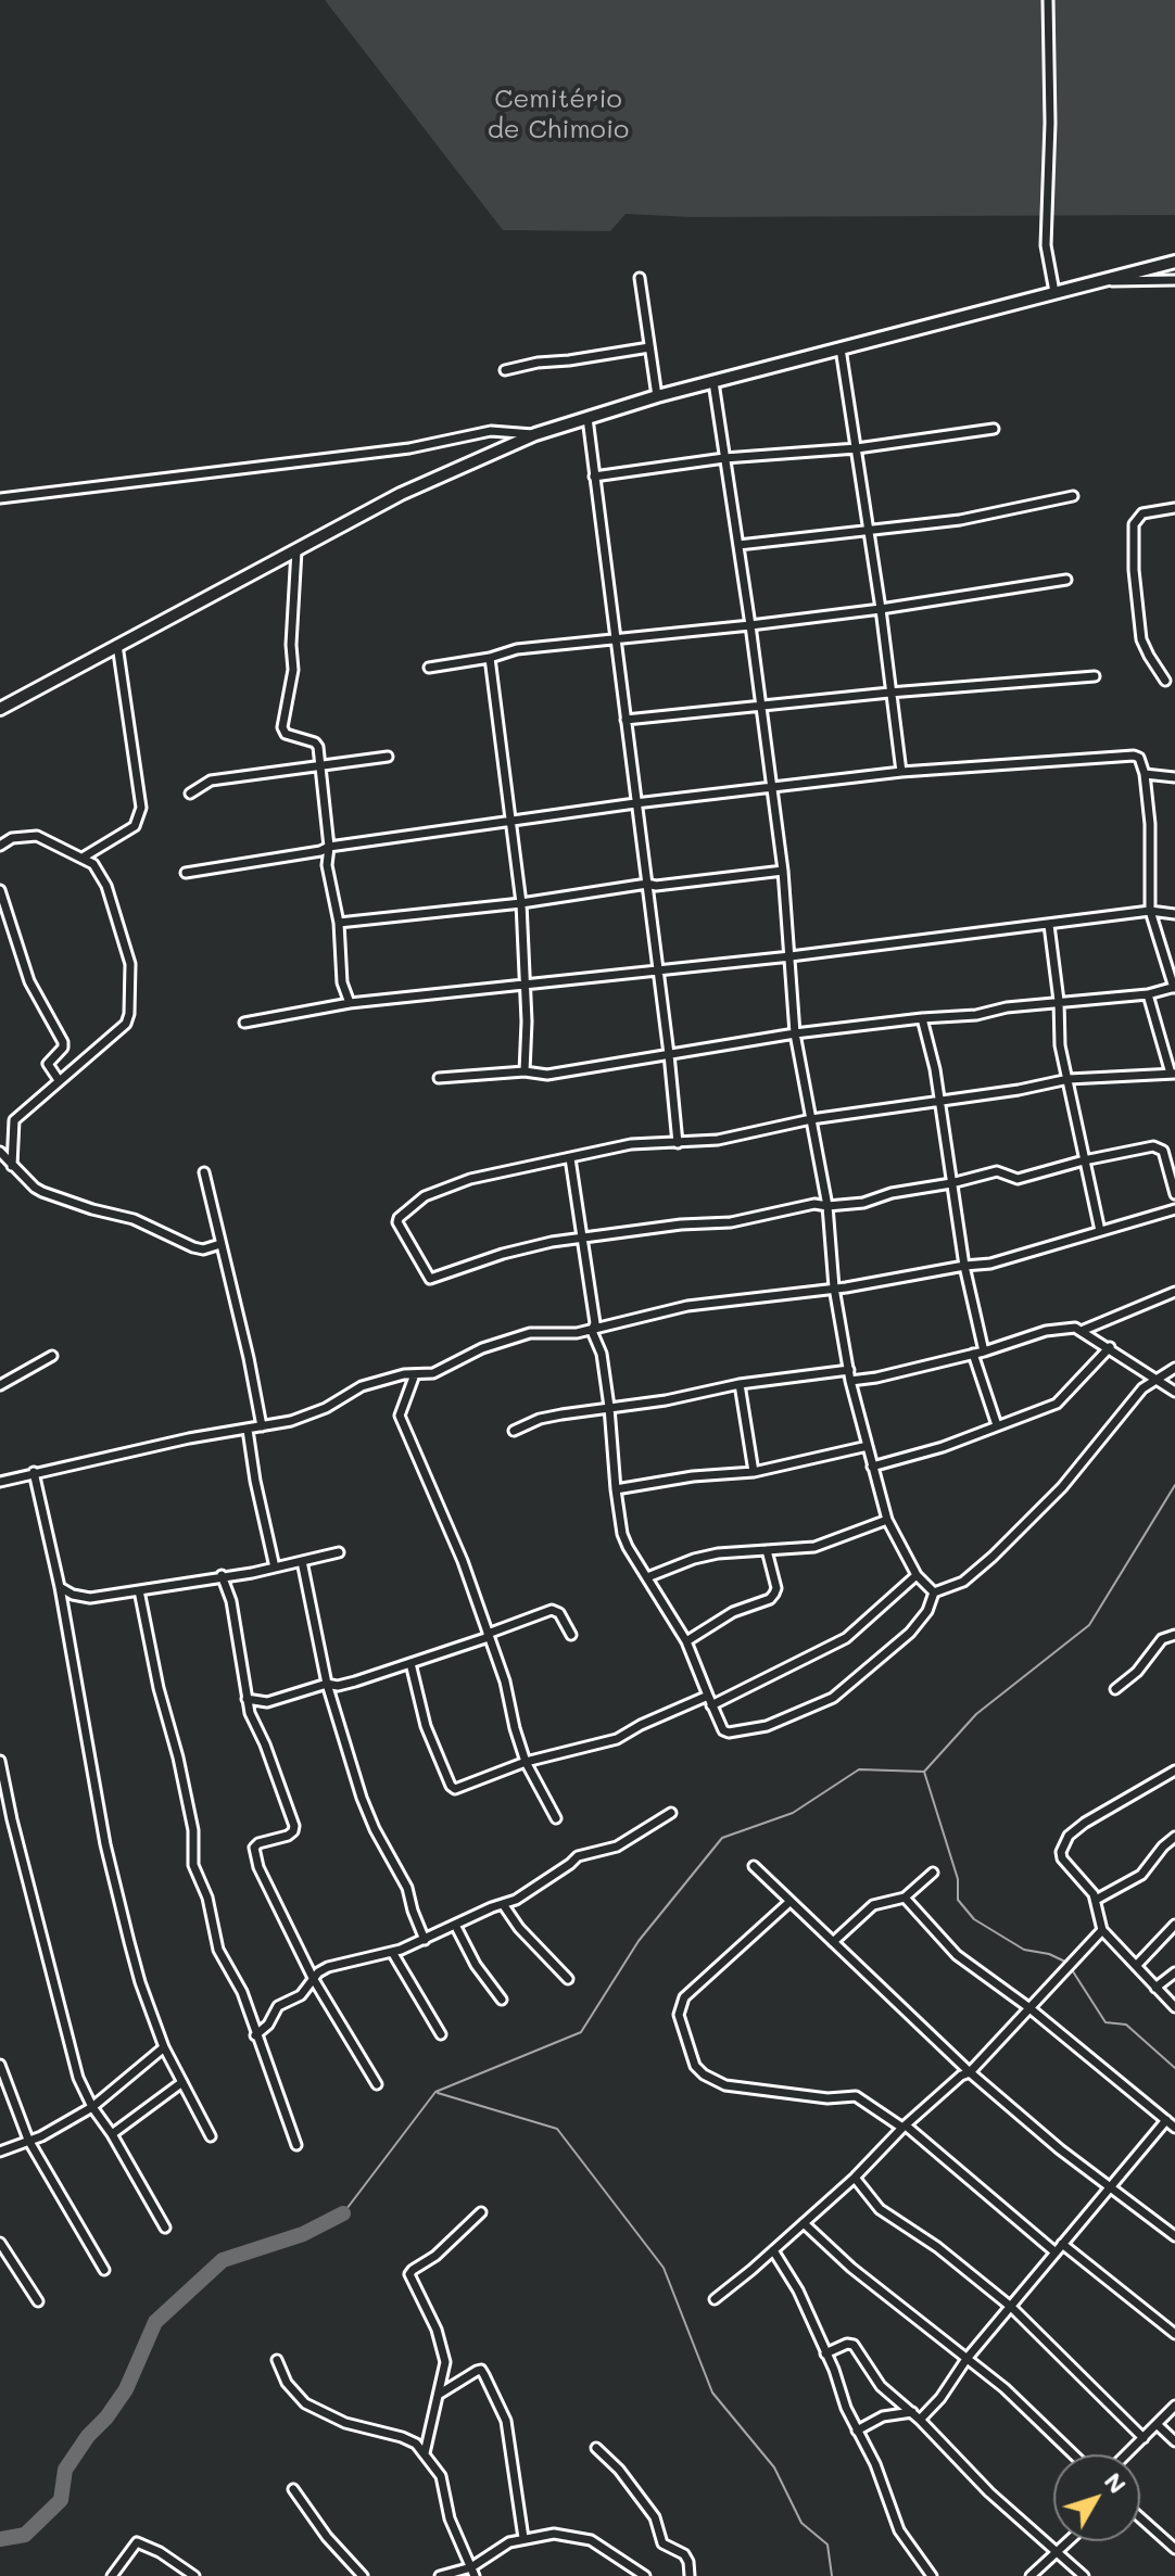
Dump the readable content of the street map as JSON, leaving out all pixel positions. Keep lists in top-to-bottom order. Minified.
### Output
{"parks":["Cemitério de Chimoio"],"north":"top right"}
